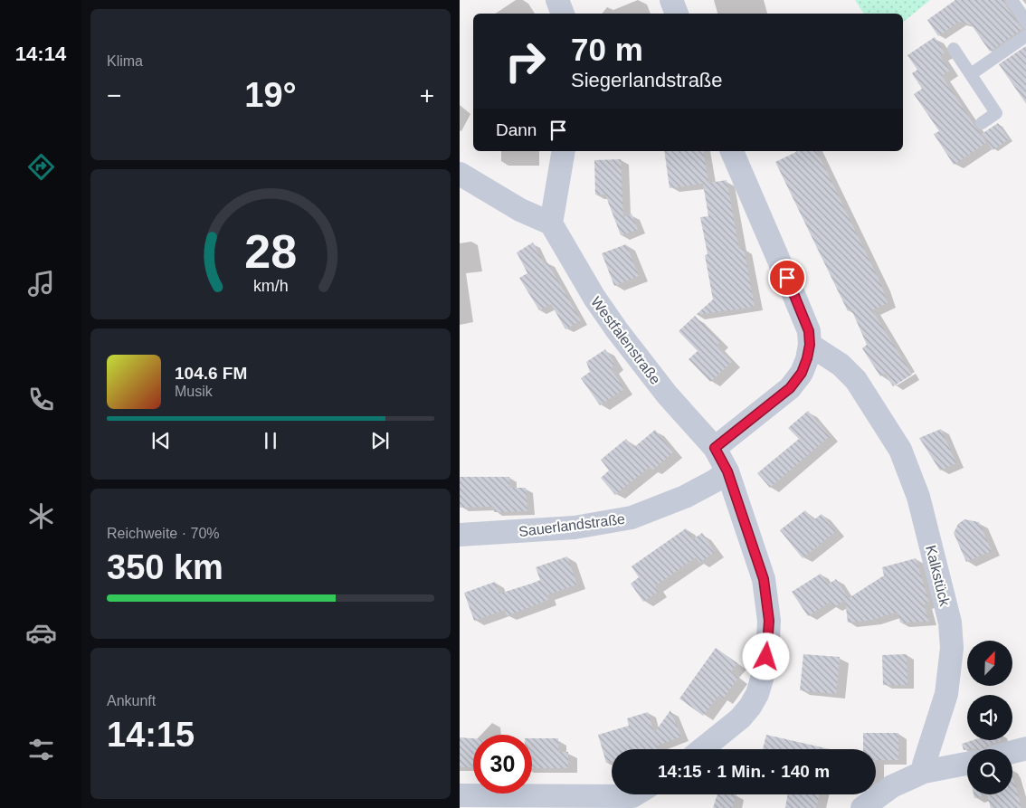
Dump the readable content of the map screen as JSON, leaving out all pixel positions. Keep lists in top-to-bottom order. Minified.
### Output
{"streets":{"street":["Westfalenstraße","Sauerlandstraße","Kalkstück"]},"crossings":[["Westfalenstraße","Sauerlandstraße"]],"north":"top right","page":{"tabs":"14:14","tile":["Klima",["Reichweite · 70%","350 km"],["Ankunft","14:15"]],"turn":["70 m","Siegerlandstraße"],"heat":["−","19°","+"],"then":"Dann","song":["104.6 FM","Musik"],"limit":"30","trip":"14:15 · 1 Min. · 140 m","gauge":["28","km/h"]}}
